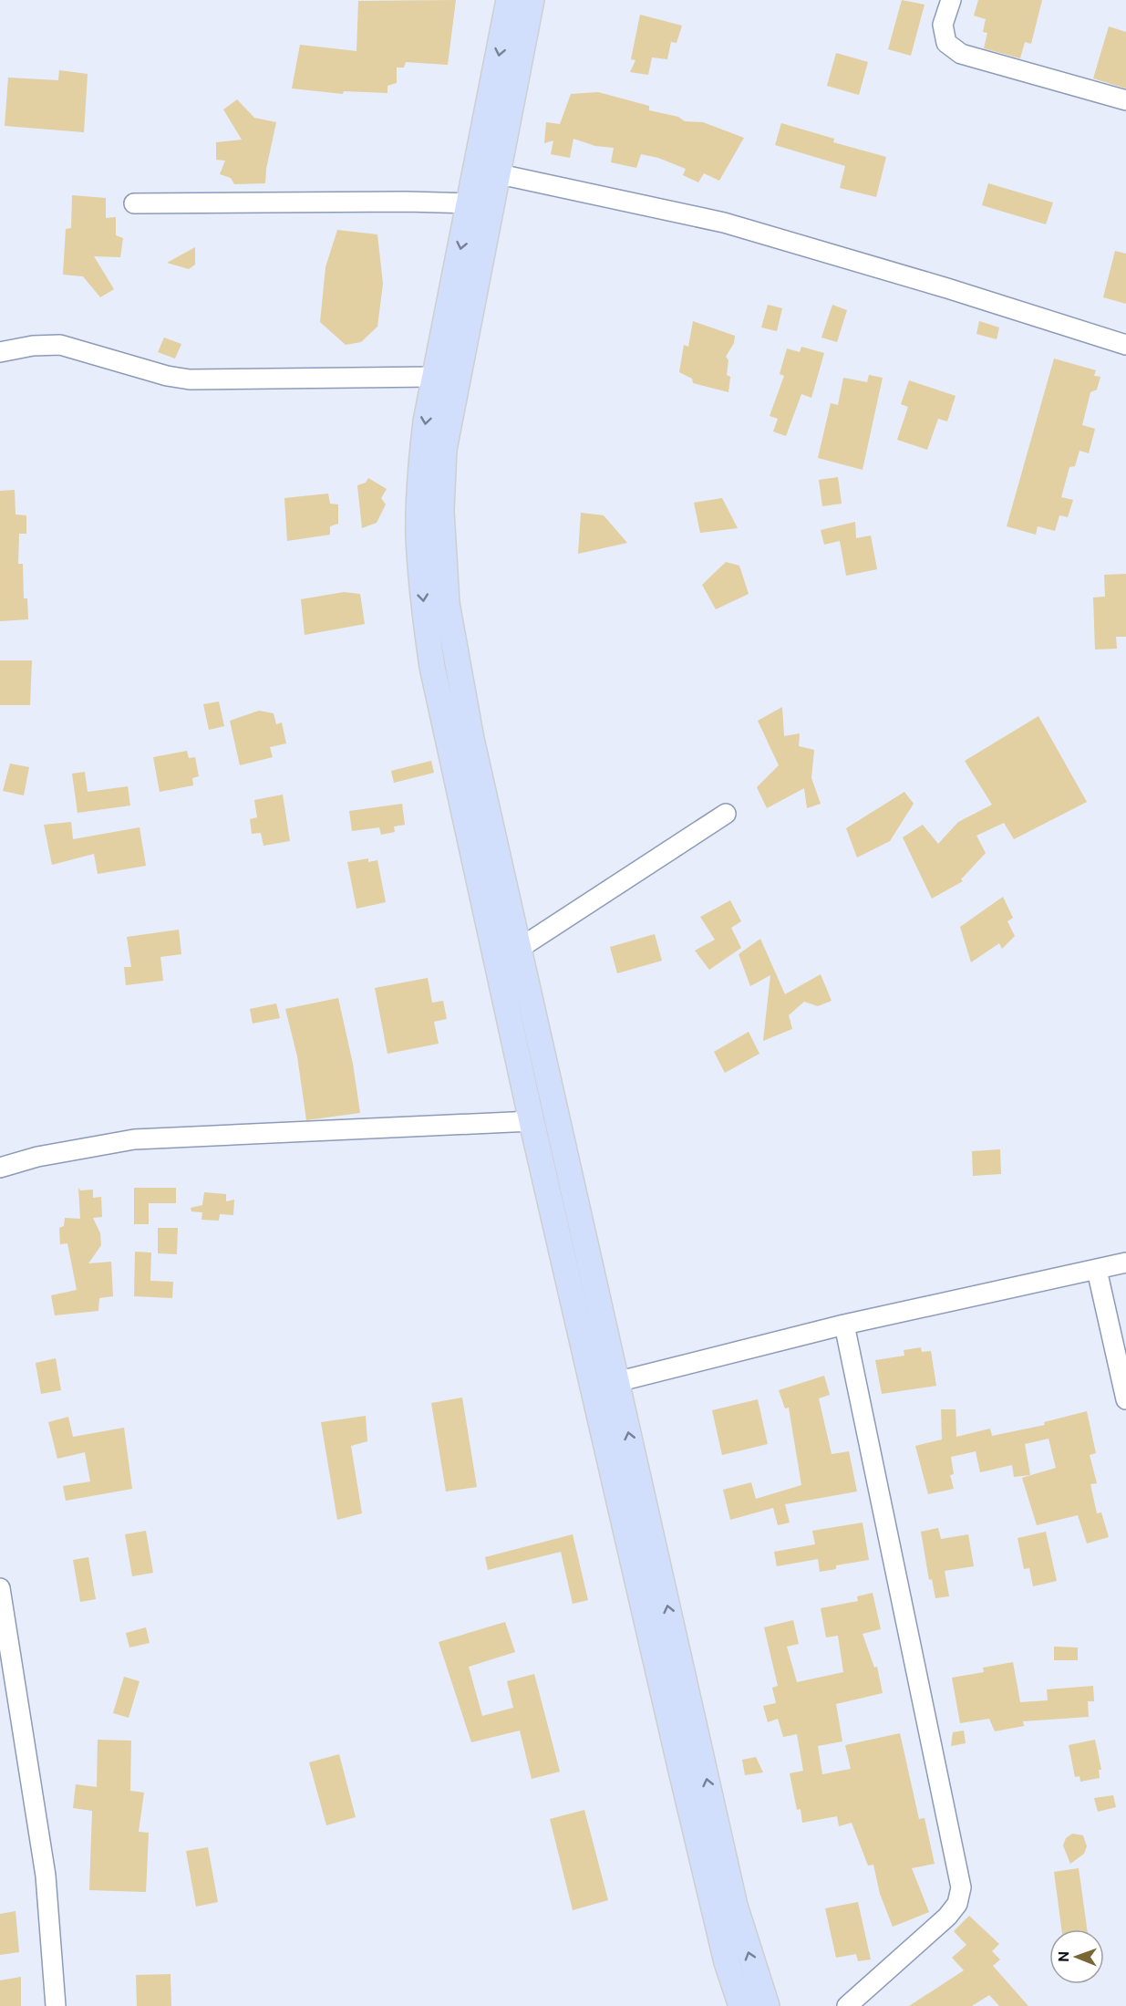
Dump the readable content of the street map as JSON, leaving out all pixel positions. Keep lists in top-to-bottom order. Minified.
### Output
{"north":"left"}
